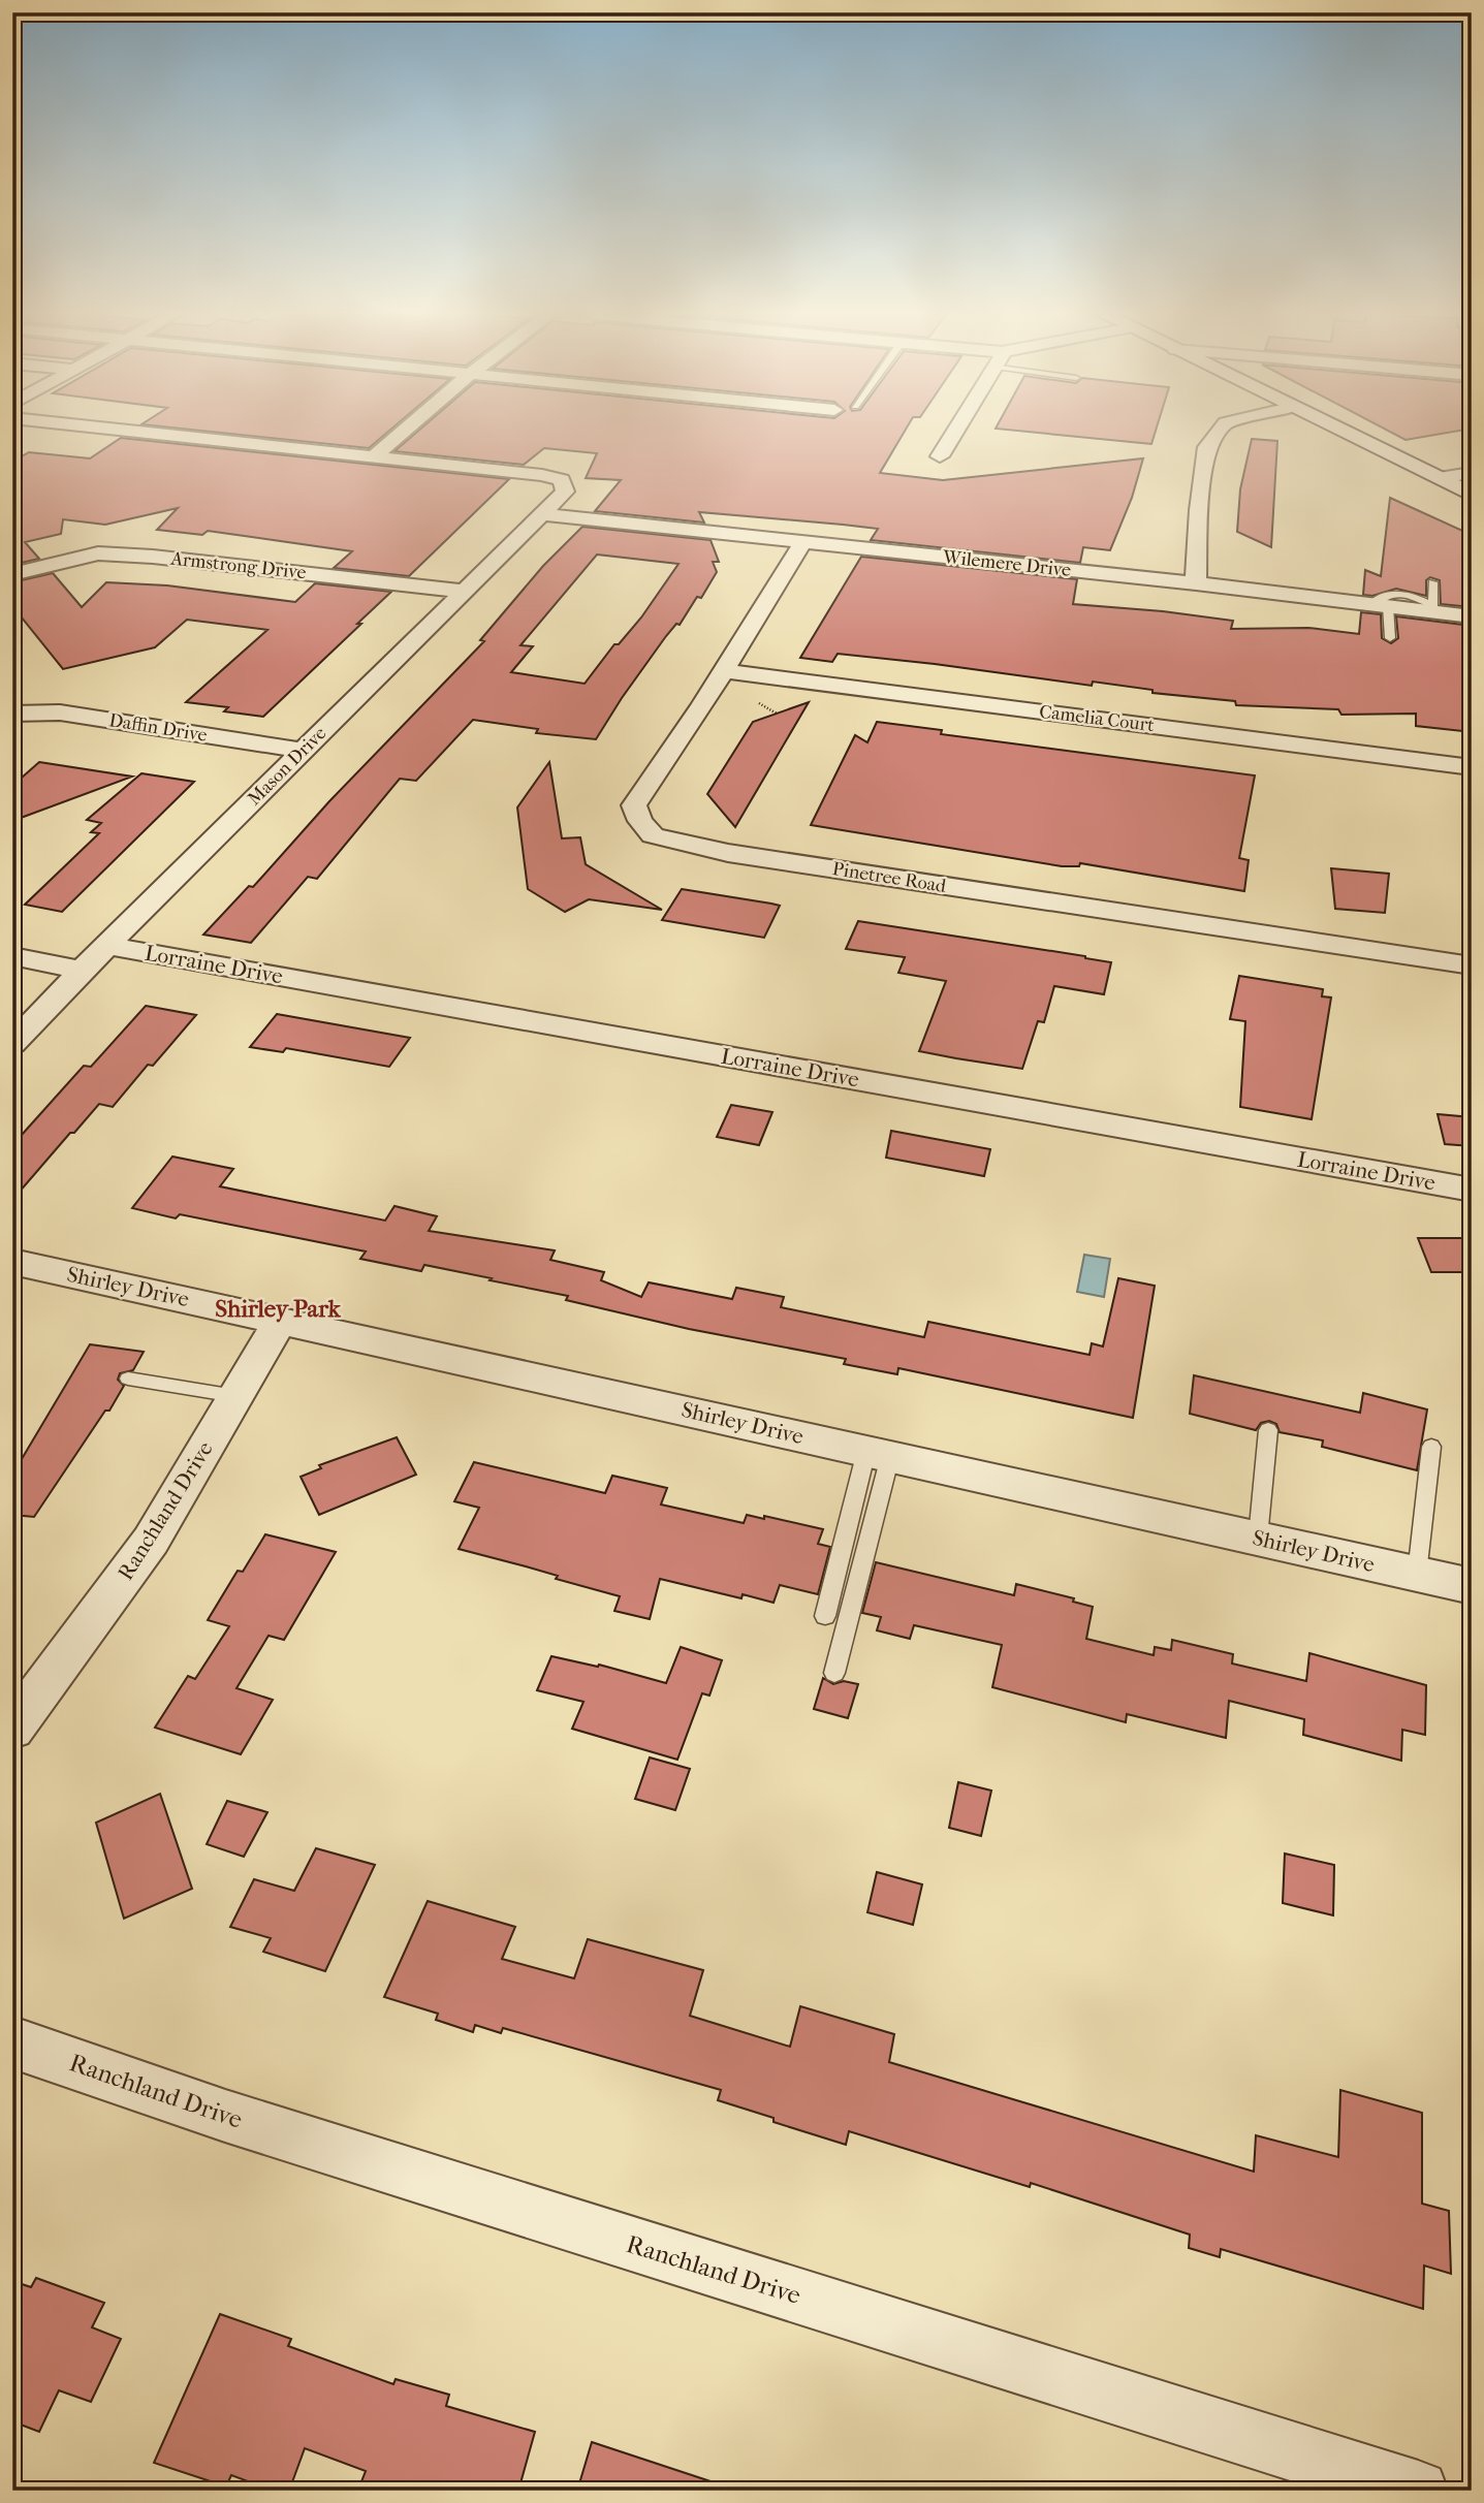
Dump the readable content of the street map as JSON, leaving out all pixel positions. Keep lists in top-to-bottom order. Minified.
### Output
{"streets":{"street":["Wilemere Drive","Armstrong Drive","Camelia Court","Daffin Drive","Mason Drive","Pinetree Road","Lorraine Drive","Shirley Drive","Ranchland Drive"]},"crossings":[["Wilemere Drive","Mason Drive"],["Wilemere Drive","Pinetree Road"],["Armstrong Drive","Mason Drive"],["Camelia Court","Pinetree Road"],["Daffin Drive","Mason Drive"],["Mason Drive","Lorraine Drive"],["Shirley Drive","Ranchland Drive"]],"districts":["Shirley Park"]}
